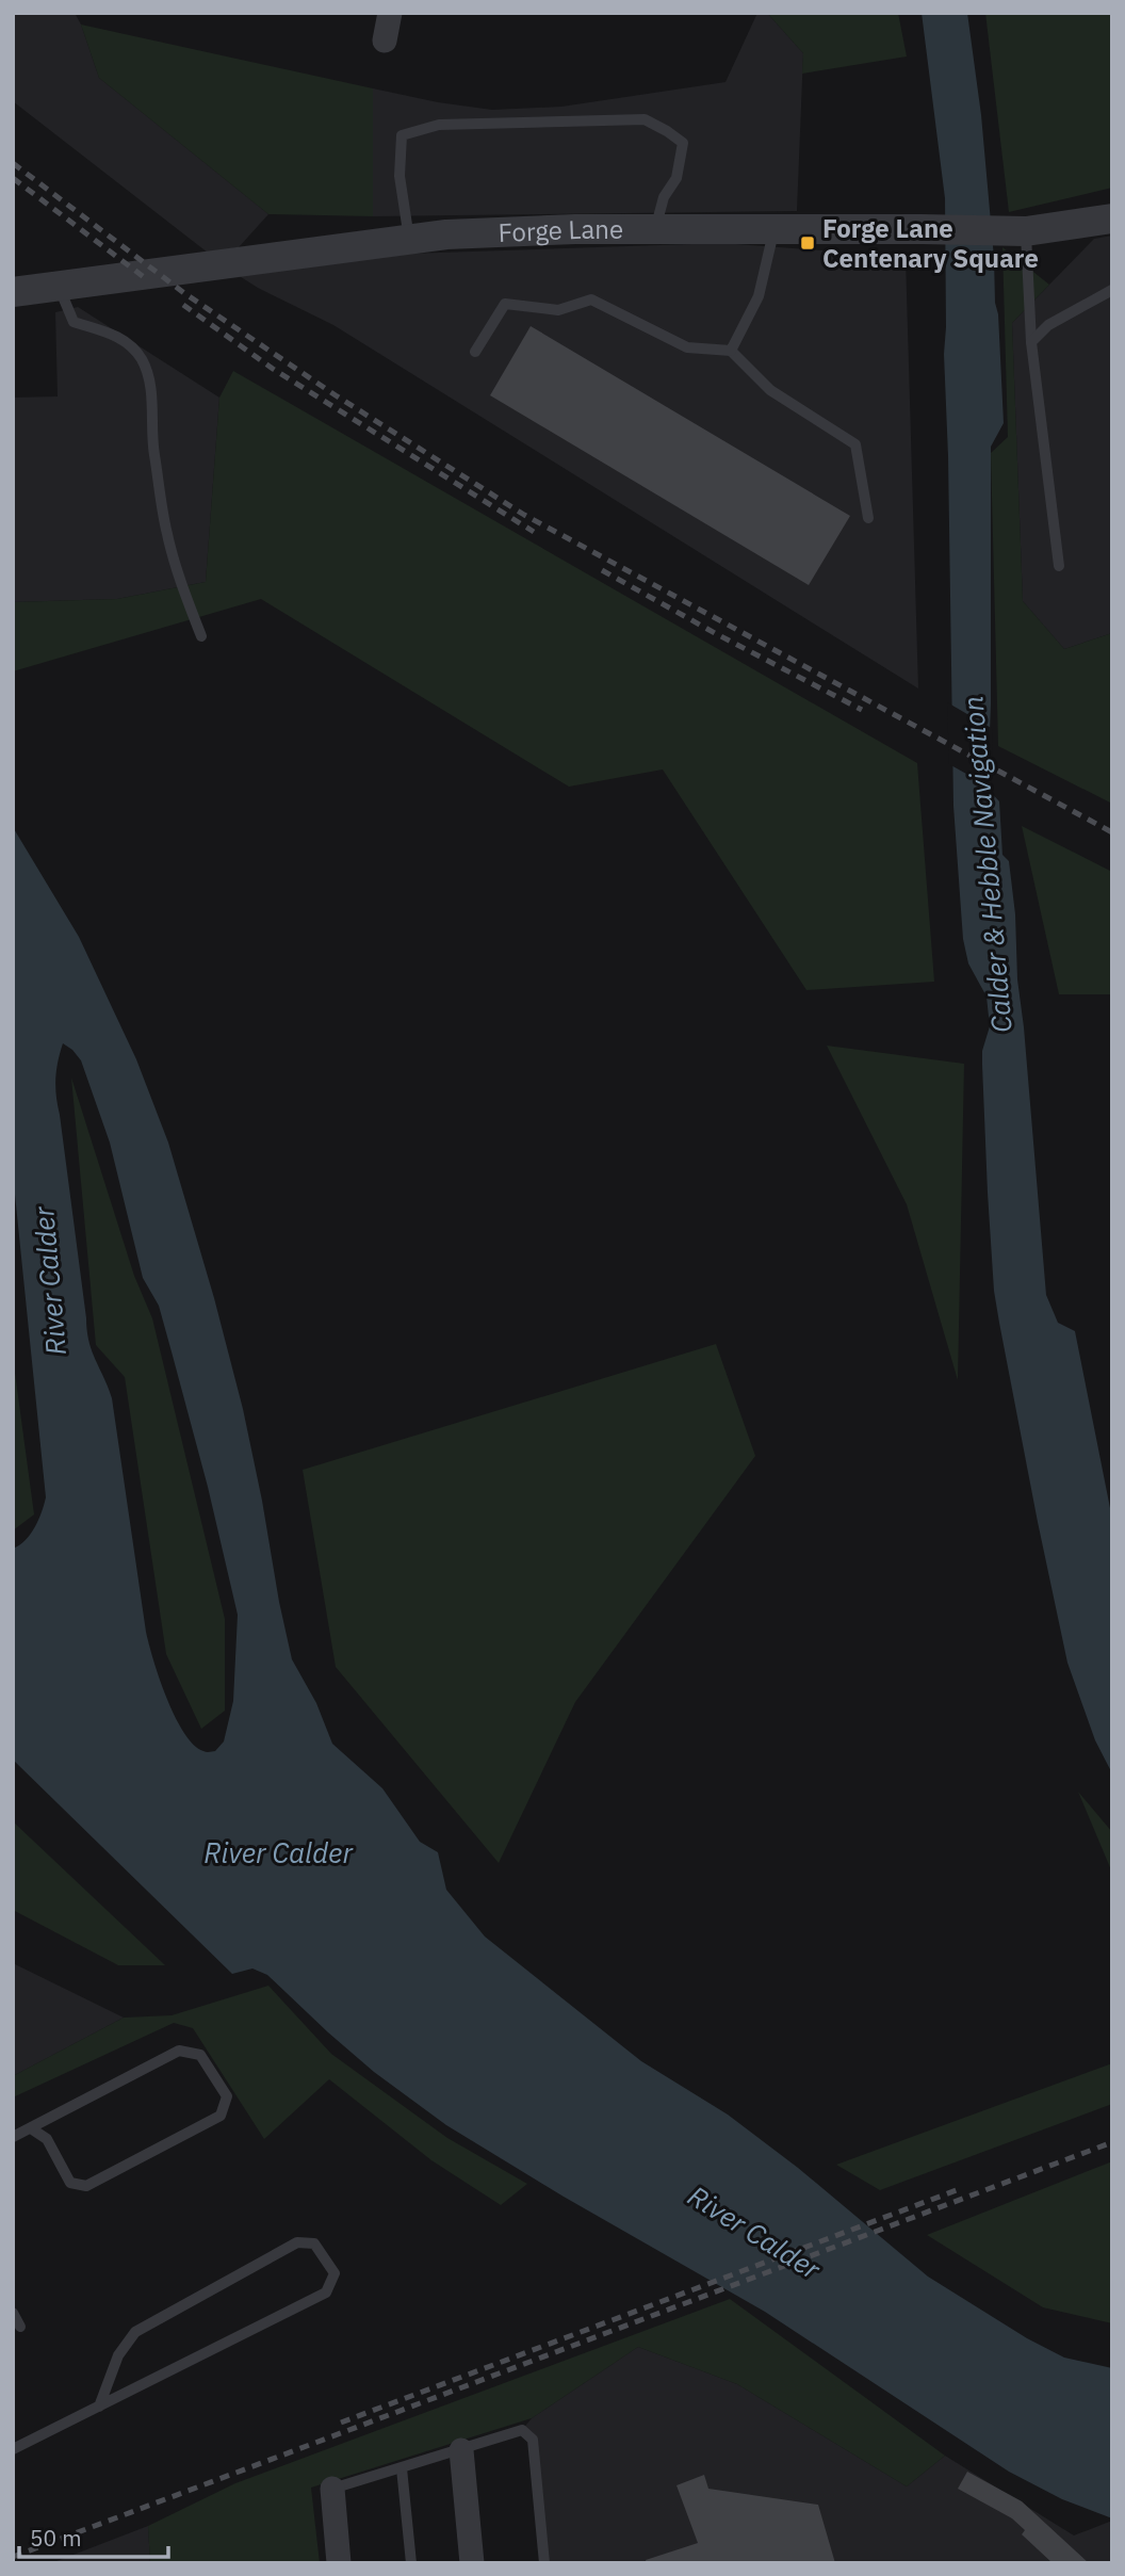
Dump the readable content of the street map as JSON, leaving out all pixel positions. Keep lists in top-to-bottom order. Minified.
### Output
{"streets":{"street":["Forge Lane"]},"water":["Calder & Hebble Navigation","River Calder"],"places":{"transit":["Forge Lane Centenary Square"]},"scale_bar":"50 m"}
